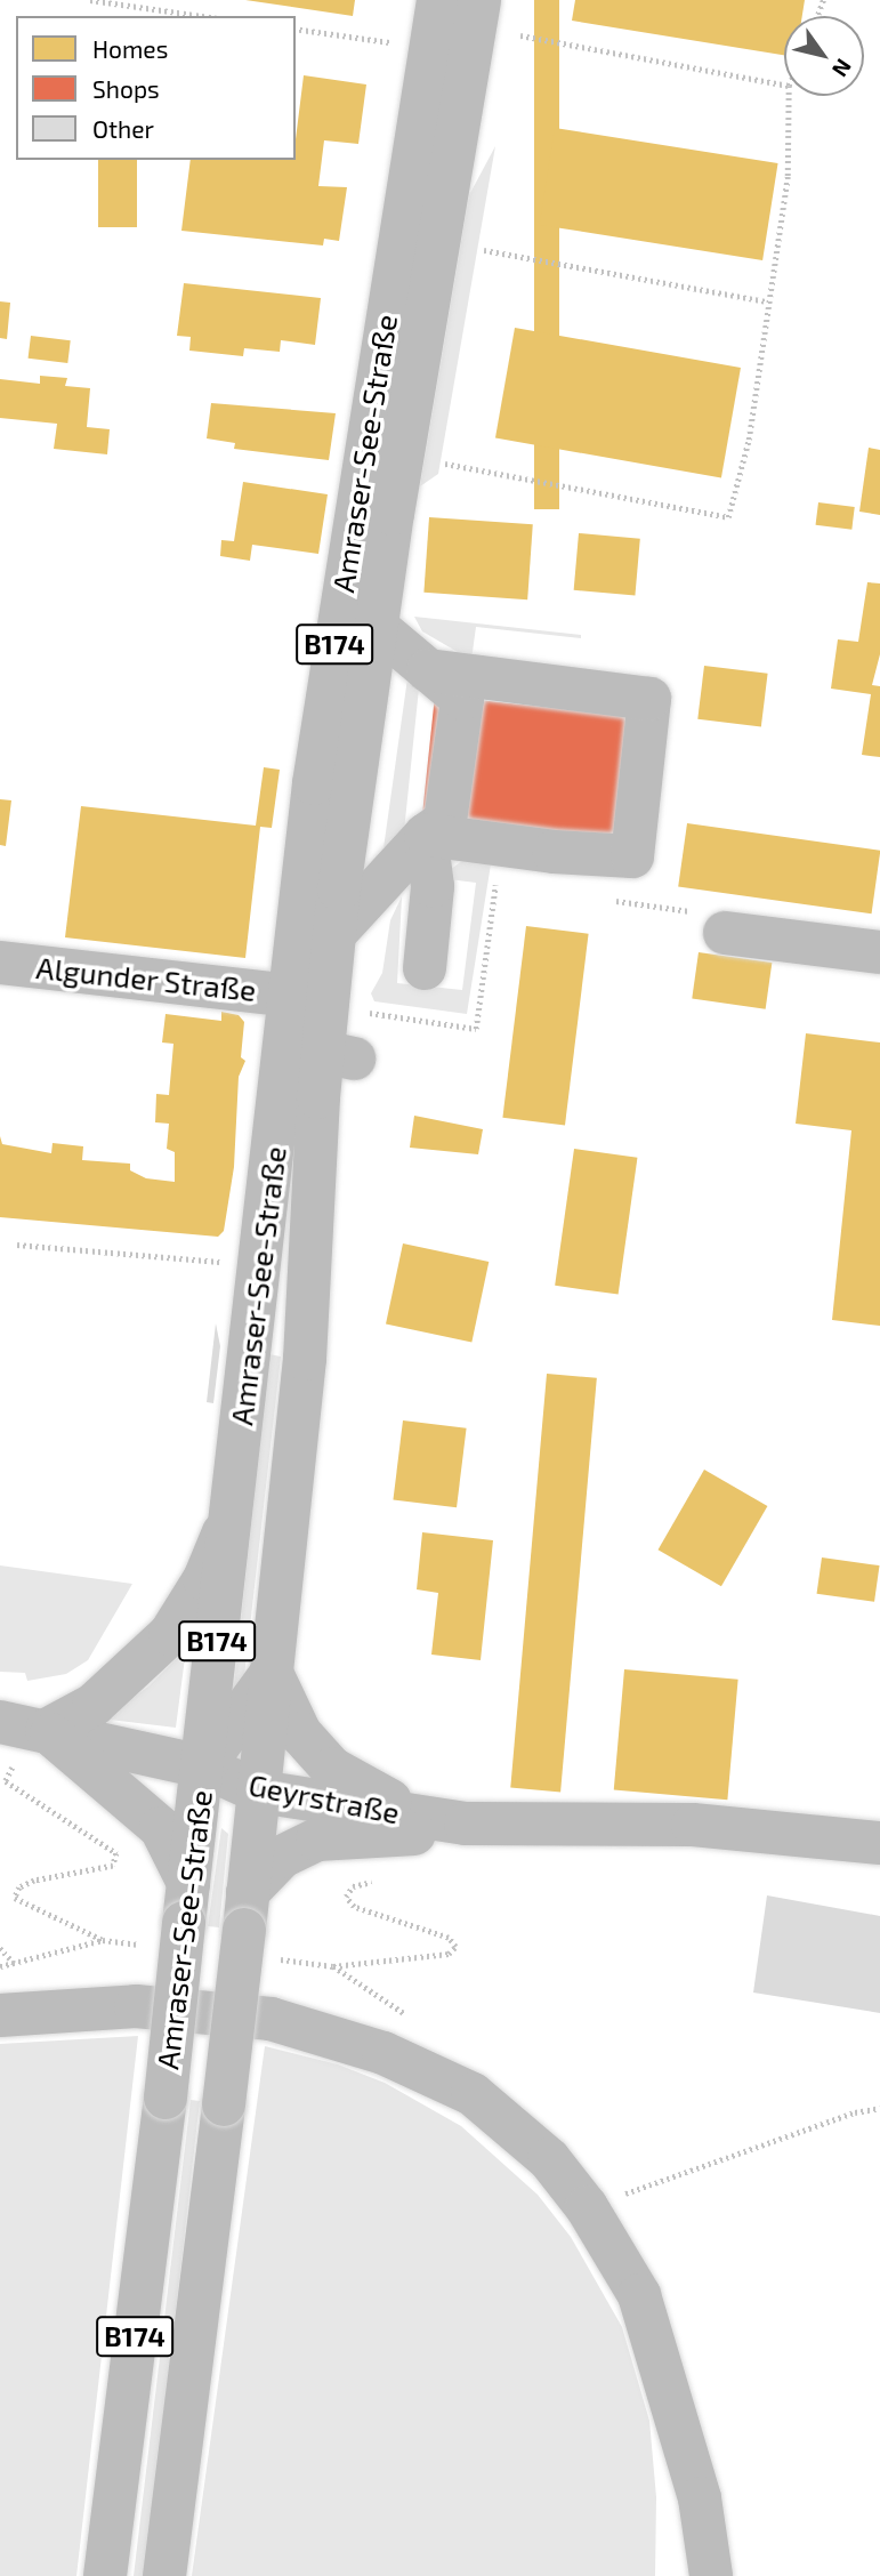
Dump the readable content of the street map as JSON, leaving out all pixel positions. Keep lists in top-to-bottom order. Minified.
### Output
{"streets":{"main road":["Amraser-See-Straße","B174","Algunder Straße","Geyrstraße"]},"crossings":[["Amraser-See-Straße","Algunder Straße"],["Amraser-See-Straße","Geyrstraße"]],"legend":["Homes","Shops","Other"],"north":"bottom right"}
